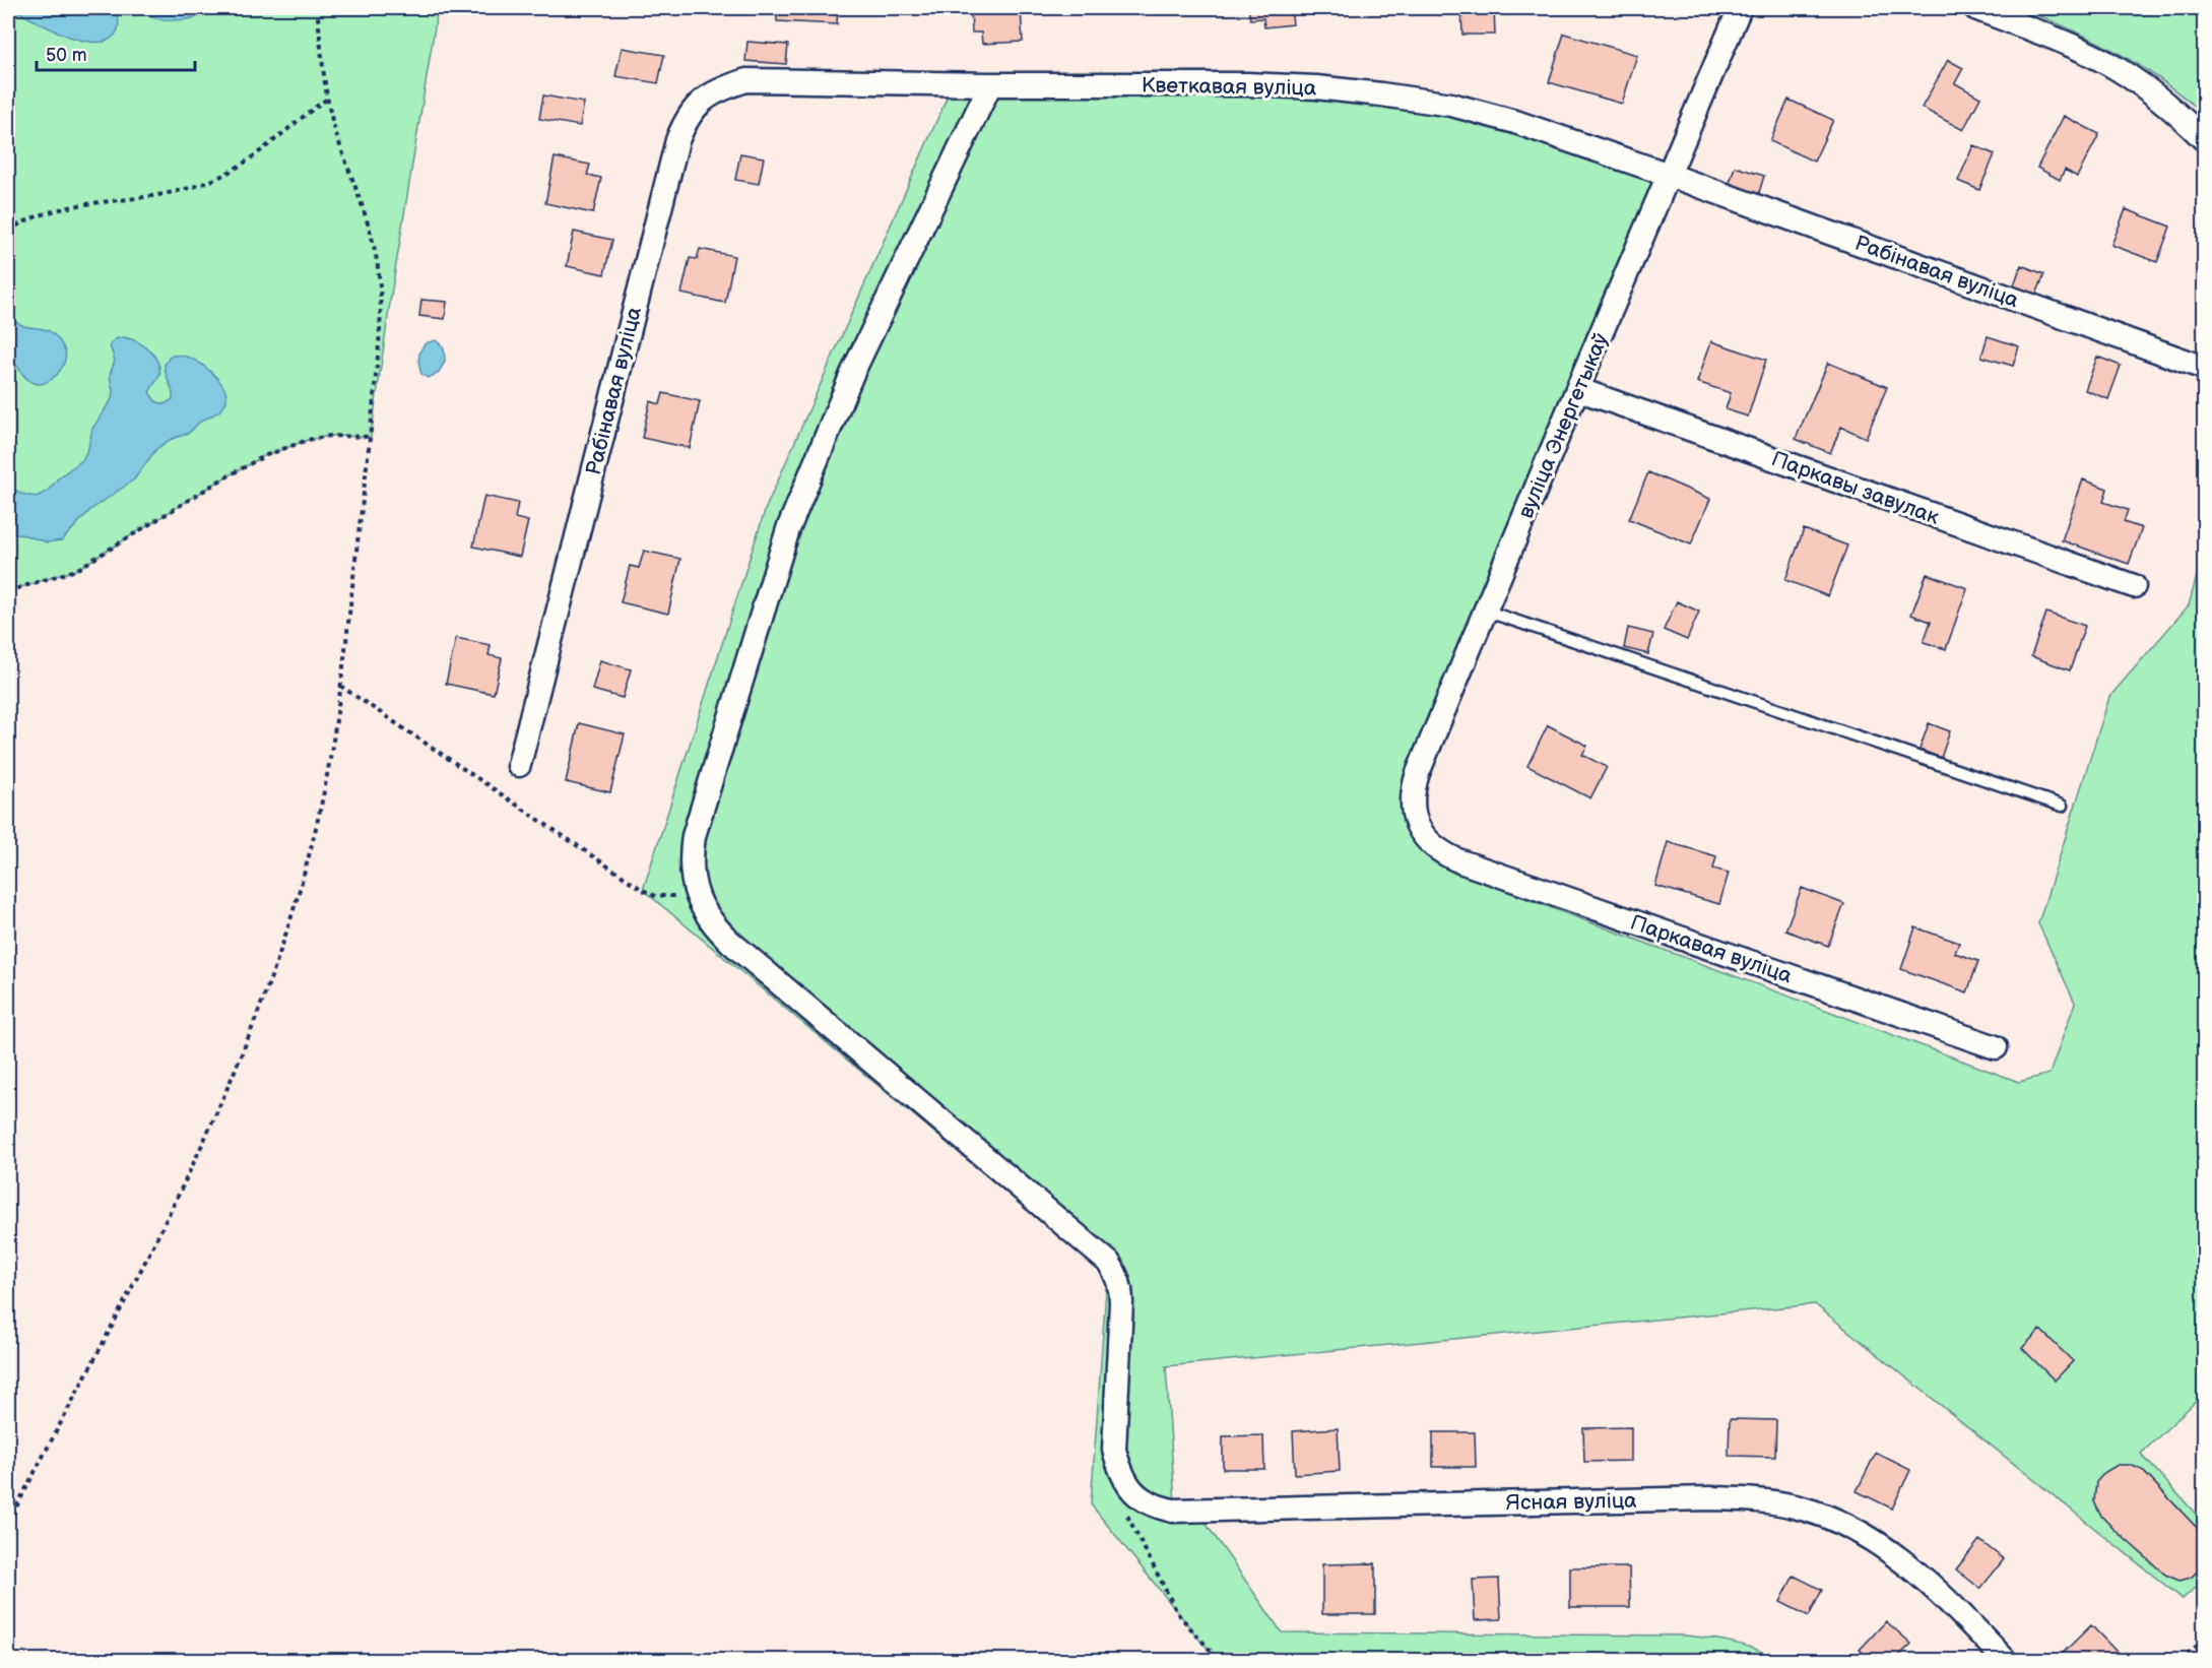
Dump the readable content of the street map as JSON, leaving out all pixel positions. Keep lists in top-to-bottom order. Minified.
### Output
{"streets":{"street":["Кветкавая вуліца","Рабінавая вуліца","вуліца Энергетыкаў","Паркавы завулак","Паркавая вуліца","Ясная вуліца"]},"crossings":[["Кветкавая вуліца","Рабінавая вуліца"],["Кветкавая вуліца","вуліца Энергетыкаў"],["Рабінавая вуліца","вуліца Энергетыкаў"],["вуліца Энергетыкаў","Паркавы завулак"],["вуліца Энергетыкаў","Паркавая вуліца"]],"scale_bar":"50 m"}
